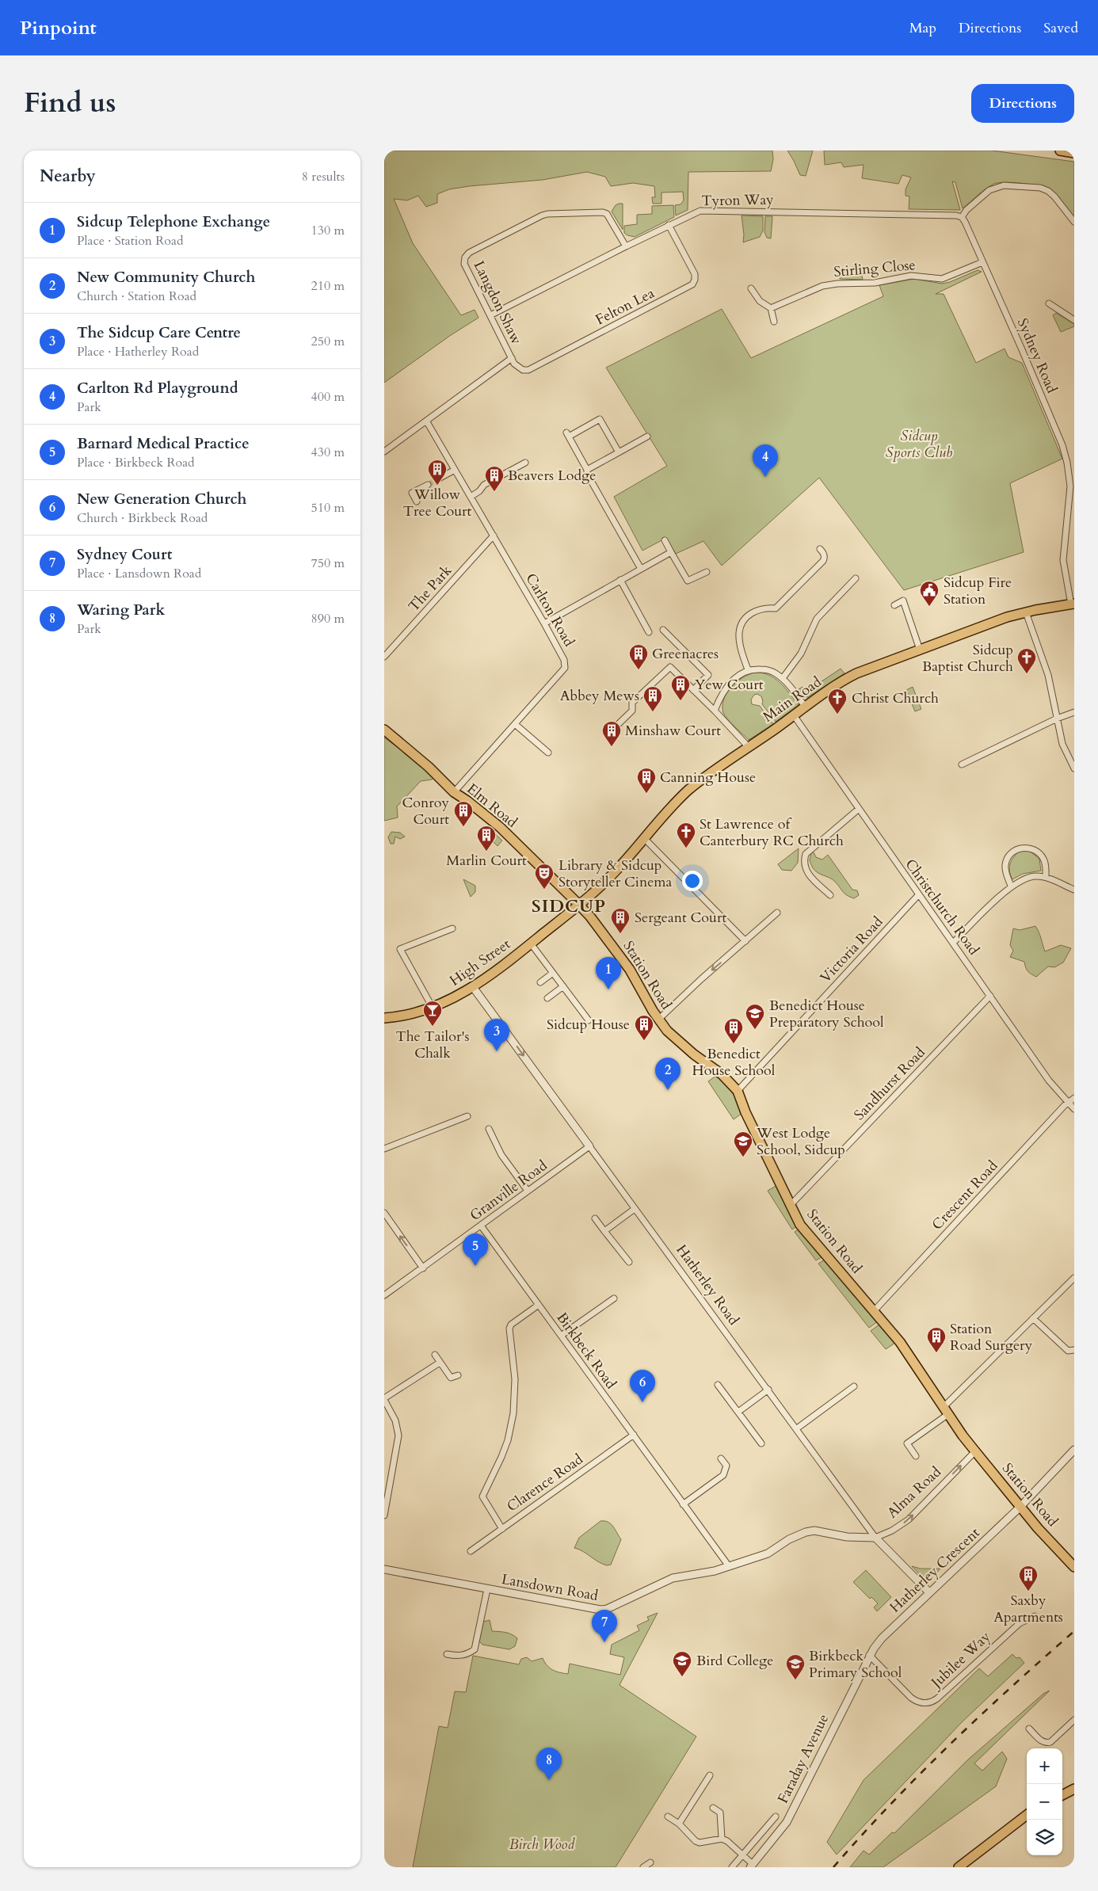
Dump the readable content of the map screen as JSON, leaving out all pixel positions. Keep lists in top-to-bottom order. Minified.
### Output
{"streets":{"main road":["Main Road","Elm Road","High Street","Station Road"],"street":["Tyron Way","Stirling Close","Langdon Shaw","Felton Lea","Sydney Road","The Park","Carlton Road","Christchurch Road","Victoria Road","Sandhurst Road","Granville Road","Crescent Road","Hatherley Road","Birkbeck Road","Clarence Road","Alma Road","Hatherley Crescent","Lansdown Road","Jubilee Way","Faraday Avenue"]},"crossings":[["Tyron Way","Langdon Shaw"],["Tyron Way","Felton Lea"],["Tyron Way","Sydney Road"],["Stirling Close","Sydney Road"],["Langdon Shaw","Felton Lea"],["Sydney Road","Main Road"],["The Park","Carlton Road"],["Carlton Road","Elm Road"],["Main Road","Elm Road"],["Main Road","Christchurch Road"],["Main Road","High Street"],["Main Road","Station Road"],["Elm Road","High Street"],["Elm Road","Station Road"],["Christchurch Road","Victoria Road"],["Christchurch Road","Sandhurst Road"],["Christchurch Road","Crescent Road"],["Victoria Road","Station Road"],["High Street","Station Road"],["High Street","Hatherley Road"],["Station Road","Sandhurst Road"],["Station Road","Crescent Road"],["Station Road","Alma Road"],["Station Road","Hatherley Crescent"],["Granville Road","Hatherley Road"],["Granville Road","Birkbeck Road"],["Hatherley Road","Alma Road"],["Hatherley Road","Hatherley Crescent"],["Birkbeck Road","Clarence Road"],["Birkbeck Road","Alma Road"],["Birkbeck Road","Lansdown Road"],["Alma Road","Lansdown Road"],["Hatherley Crescent","Jubilee Way"],["Hatherley Crescent","Faraday Avenue"],["Jubilee Way","Faraday Avenue"]],"one_way":["Alma Road"],"districts":["SIDCUP"],"parks":["Sidcup Sports Club","Birch Wood"],"places":{"building":["Willow Tree Court","Beavers Lodge","Greenacres","Yew Court","Abbey Mews","Minshaw Court","Canning House","Conroy Court","Marlin Court","Sergeant Court","Sidcup House","Benedict House School","Station Road Surgery","Saxby Apartments"],"public building":["Sidcup Fire Station"],"church":["Sidcup Baptist Church","Christ Church","St Lawrence of Canterbury RC Church"],"theatre":["Library & Sidcup Storyteller Cinema"],"bar":["The Tailor's Chalk"],"school or university":["Benedict House Preparatory School","West Lodge School, Sidcup","Bird College","Birkbeck Primary School"]},"page":{"header":"Pinpoint","nav":["Map","Directions","Saved"],"title":"Find us","buttons":"Directions","heading":["Nearby","8 results"],"list":[{"mark":"1","name":"Sidcup Telephone Exchange","note":"Place · Station Road","value":"130 m"},{"mark":"2","name":"New Community Church","note":"Church · Station Road","value":"210 m"},{"mark":"3","name":"The Sidcup Care Centre","note":"Place · Hatherley Road","value":"250 m"},{"mark":"4","name":"Carlton Rd Playground","note":"Park","value":"400 m"},{"mark":"5","name":"Barnard Medical Practice","note":"Place · Birkbeck Road","value":"430 m"},{"mark":"6","name":"New Generation Church","note":"Church · Birkbeck Road","value":"510 m"},{"mark":"7","name":"Sydney Court","note":"Place · Lansdown Road","value":"750 m"},{"mark":"8","name":"Waring Park","note":"Park","value":"890 m"}],"pins":["4","1","3","2","5","6","7","8"],"map_buttons":["+","−"]}}
